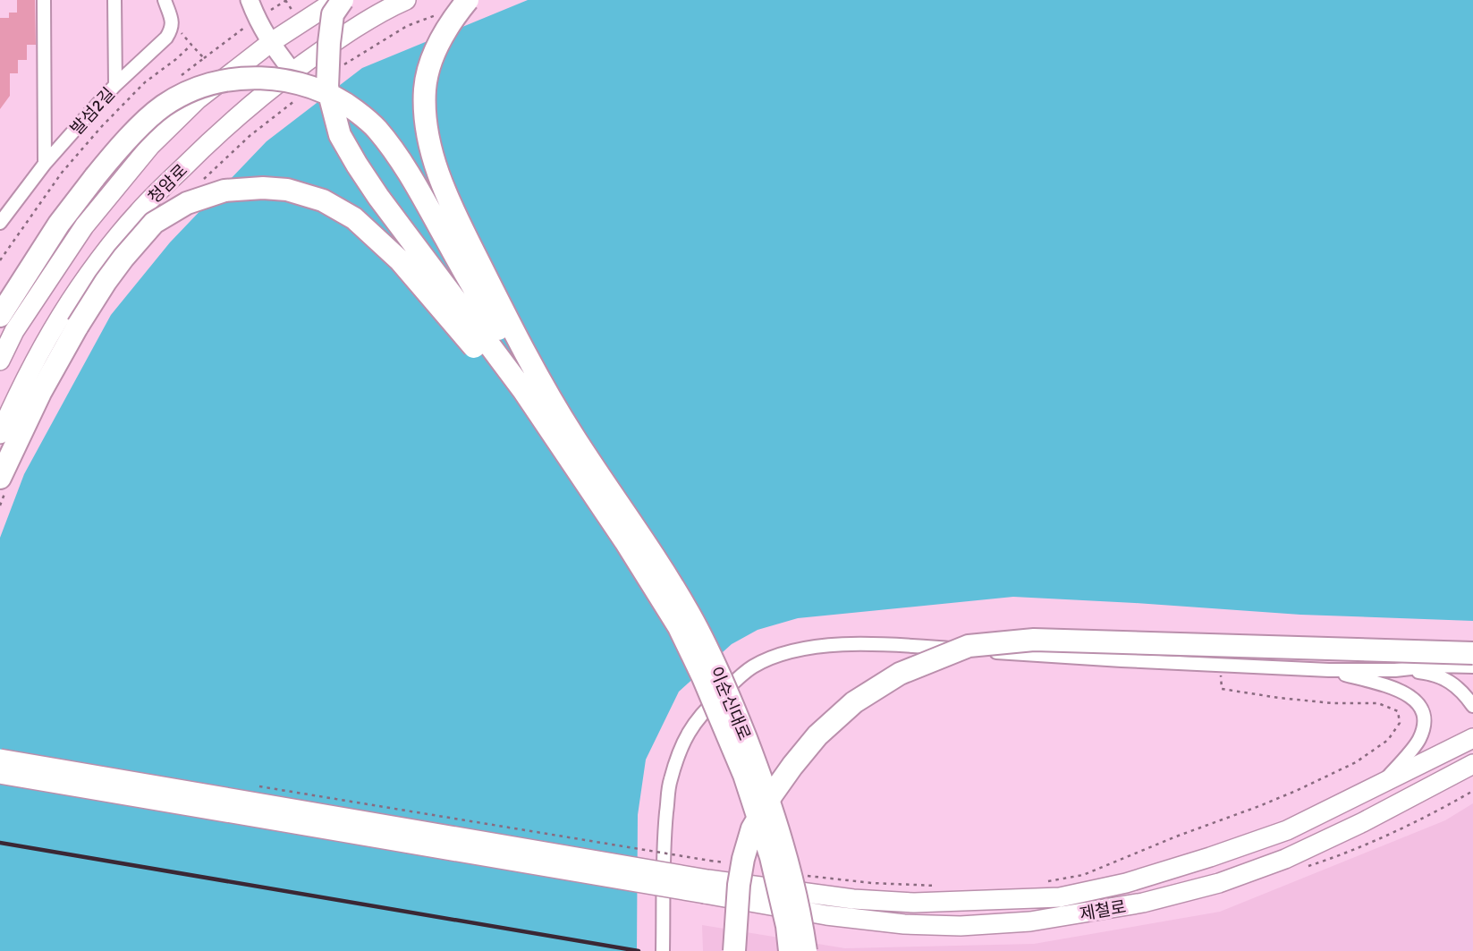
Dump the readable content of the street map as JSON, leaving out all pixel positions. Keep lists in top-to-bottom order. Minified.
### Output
{"streets":{"highway":["이순신대로"],"main road":["청암로","제철로"],"street":["발섬2길"]}}
